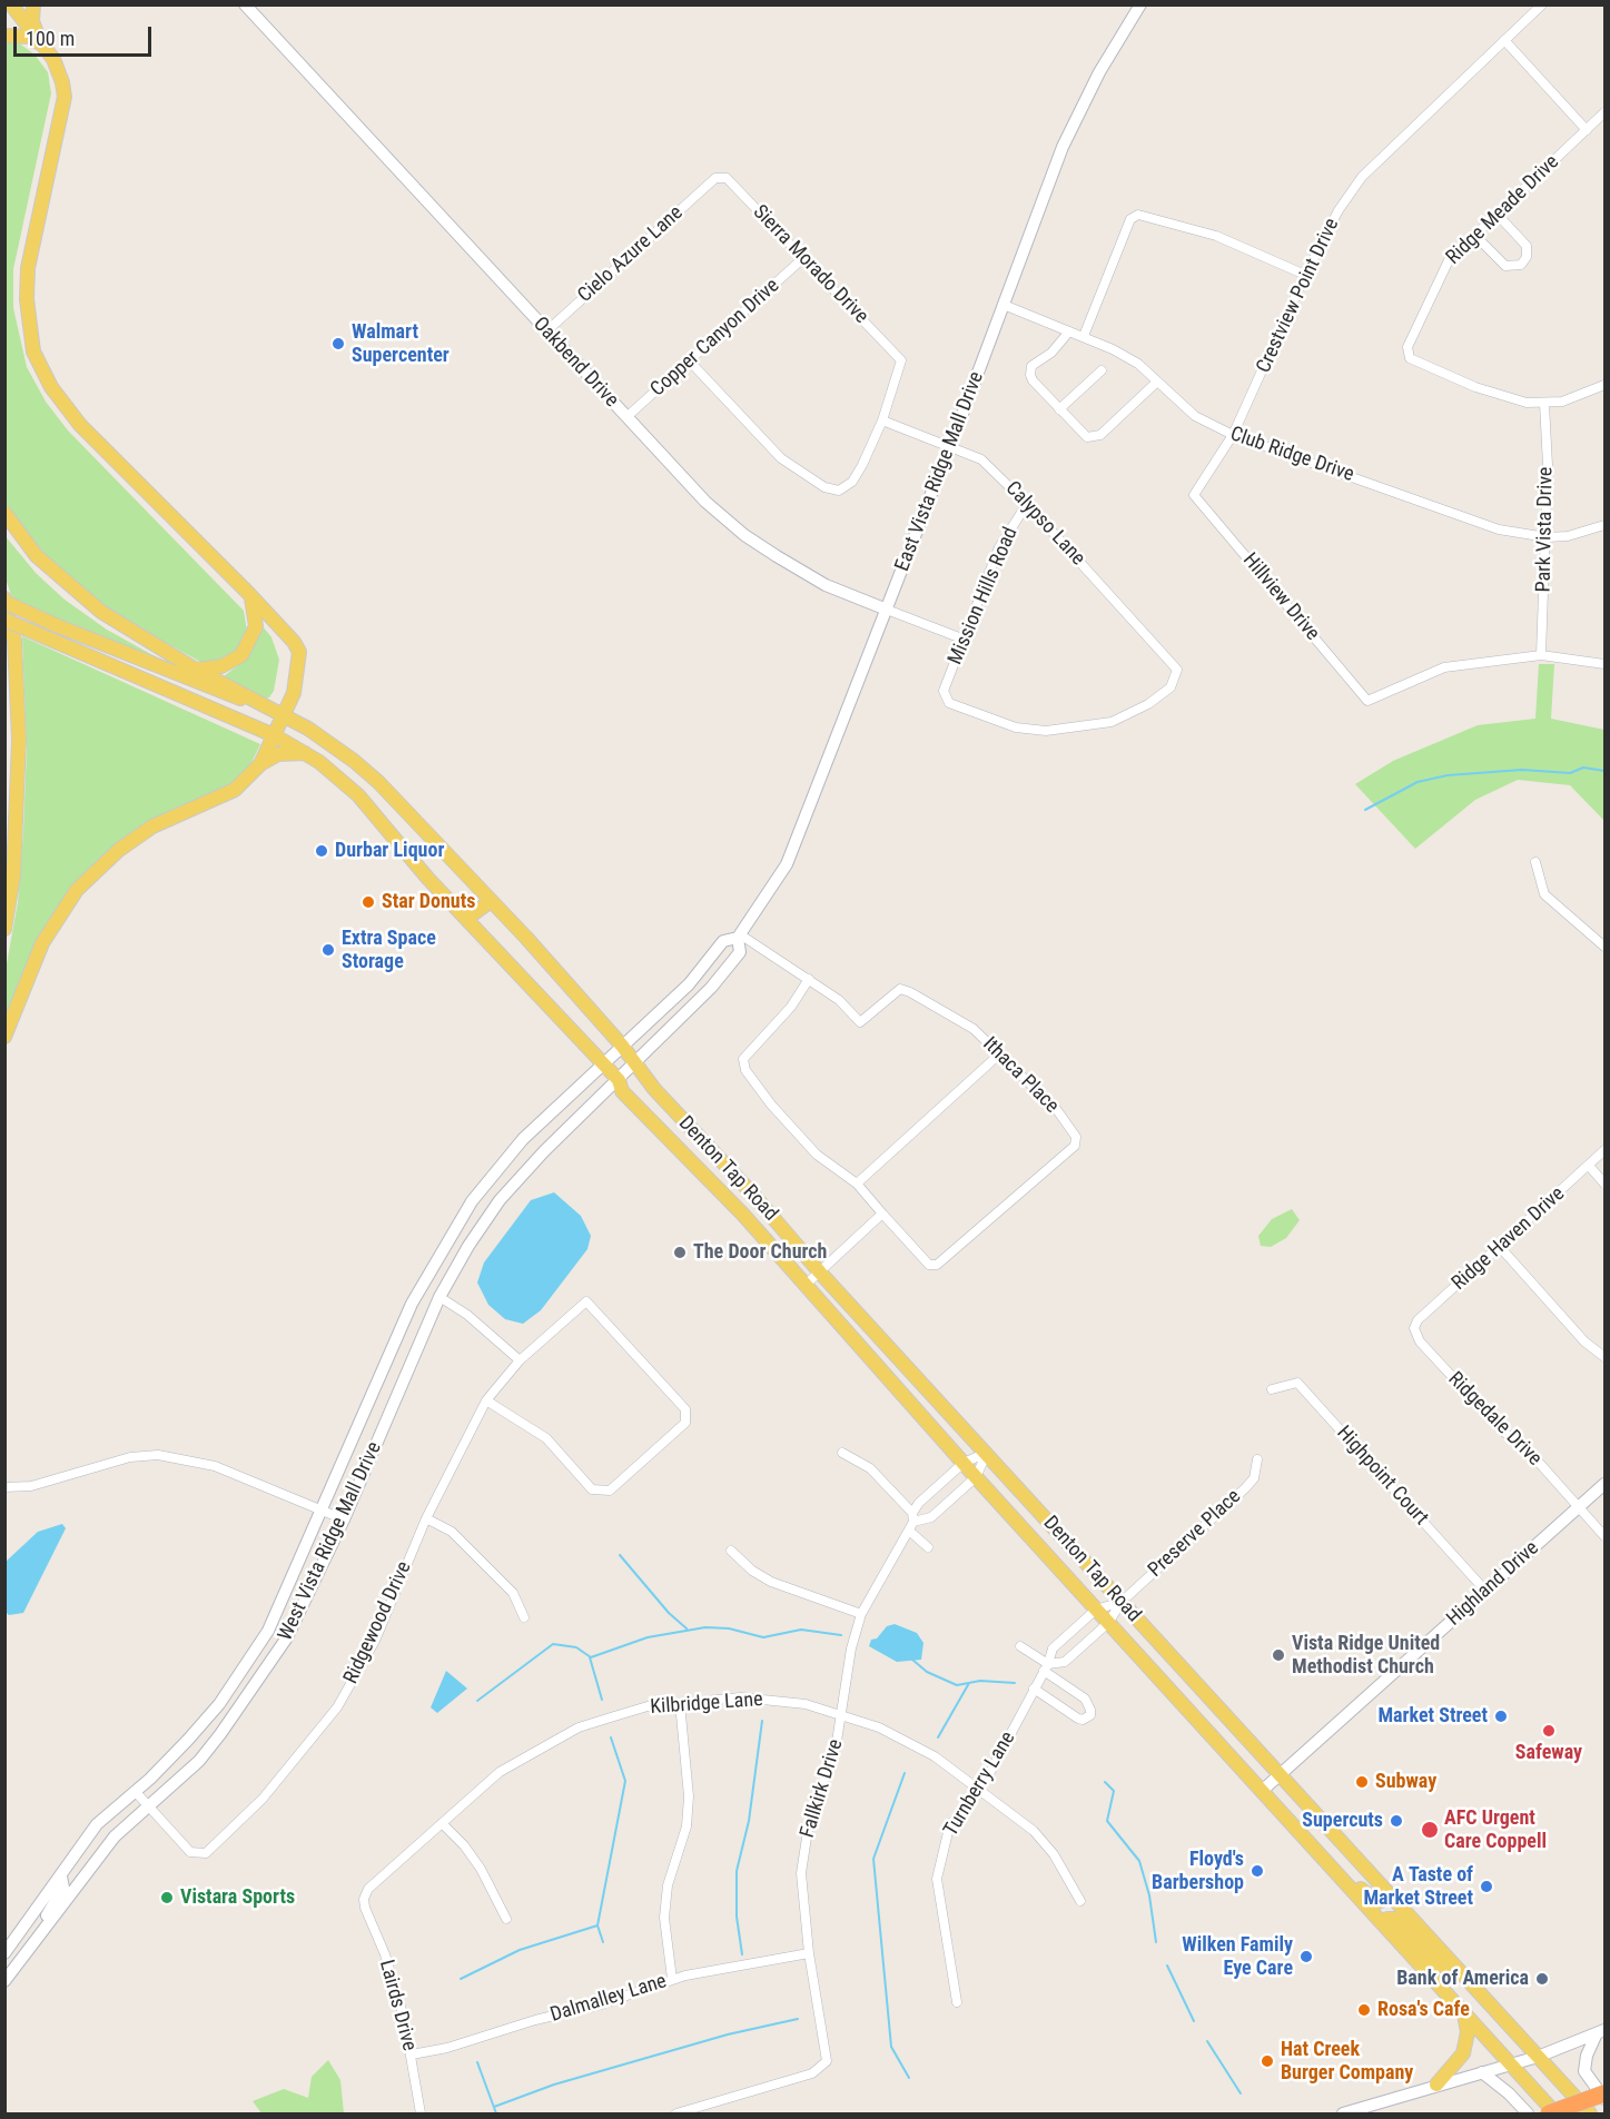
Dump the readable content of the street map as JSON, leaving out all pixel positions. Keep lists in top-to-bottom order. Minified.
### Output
{"streets":{"main road":["Oakbend Drive","East Vista Ridge Mall Drive","Denton Tap Road","West Vista Ridge Mall Drive","Highland Drive"],"street":["Ridge Meade Drive","Cielo Azure Lane","Sierra Morado Drive","Crestview Point Drive","Copper Canyon Drive","Club Ridge Drive","Calypso Lane","Park Vista Drive","Mission Hills Road","Hillview Drive","Ithaca Place","Ridge Haven Drive","Ridgedale Drive","Highpoint Court","Preserve Place","Ridgewood Drive","Kilbridge Lane","Turnberry Lane","Fallkirk Drive","Dalmalley Lane","Lairds Drive"]},"crossings":[["Ridge Meade Drive","Park Vista Drive"],["Cielo Azure Lane","Sierra Morado Drive"],["Cielo Azure Lane","Oakbend Drive"],["Sierra Morado Drive","Copper Canyon Drive"],["Sierra Morado Drive","Calypso Lane"],["Crestview Point Drive","Club Ridge Drive"],["Crestview Point Drive","Hillview Drive"],["Copper Canyon Drive","Oakbend Drive"],["Oakbend Drive","East Vista Ridge Mall Drive"],["Oakbend Drive","Mission Hills Road"],["Club Ridge Drive","East Vista Ridge Mall Drive"],["Club Ridge Drive","Park Vista Drive"],["East Vista Ridge Mall Drive","Calypso Lane"],["East Vista Ridge Mall Drive","Ithaca Place"],["East Vista Ridge Mall Drive","Denton Tap Road"],["East Vista Ridge Mall Drive","West Vista Ridge Mall Drive"],["Calypso Lane","Mission Hills Road"],["Park Vista Drive","Hillview Drive"],["Denton Tap Road","Preserve Place"],["Denton Tap Road","West Vista Ridge Mall Drive"],["Denton Tap Road","Highland Drive"],["Denton Tap Road","Turnberry Lane"],["Denton Tap Road","Fallkirk Drive"],["Ridge Haven Drive","Ridgedale Drive"],["Ridgedale Drive","Highland Drive"],["Highpoint Court","Highland Drive"],["Preserve Place","Turnberry Lane"],["West Vista Ridge Mall Drive","Ridgewood Drive"],["Kilbridge Lane","Turnberry Lane"],["Kilbridge Lane","Fallkirk Drive"],["Kilbridge Lane","Lairds Drive"],["Fallkirk Drive","Dalmalley Lane"],["Dalmalley Lane","Lairds Drive"]],"places":["Walmart Supercenter","Durbar Liquor","Star Donuts","Extra Space Storage","The Door Church","Vista Ridge United Methodist Church","Market Street","Safeway","Subway","Supercuts","AFC Urgent Care Coppell","Floyd's Barbershop","A Taste of Market Street","Vistara Sports","Wilken Family Eye Care","Bank of America","Rosa's Cafe","Hat Creek Burger Company"],"scale_bar":"100 m"}
